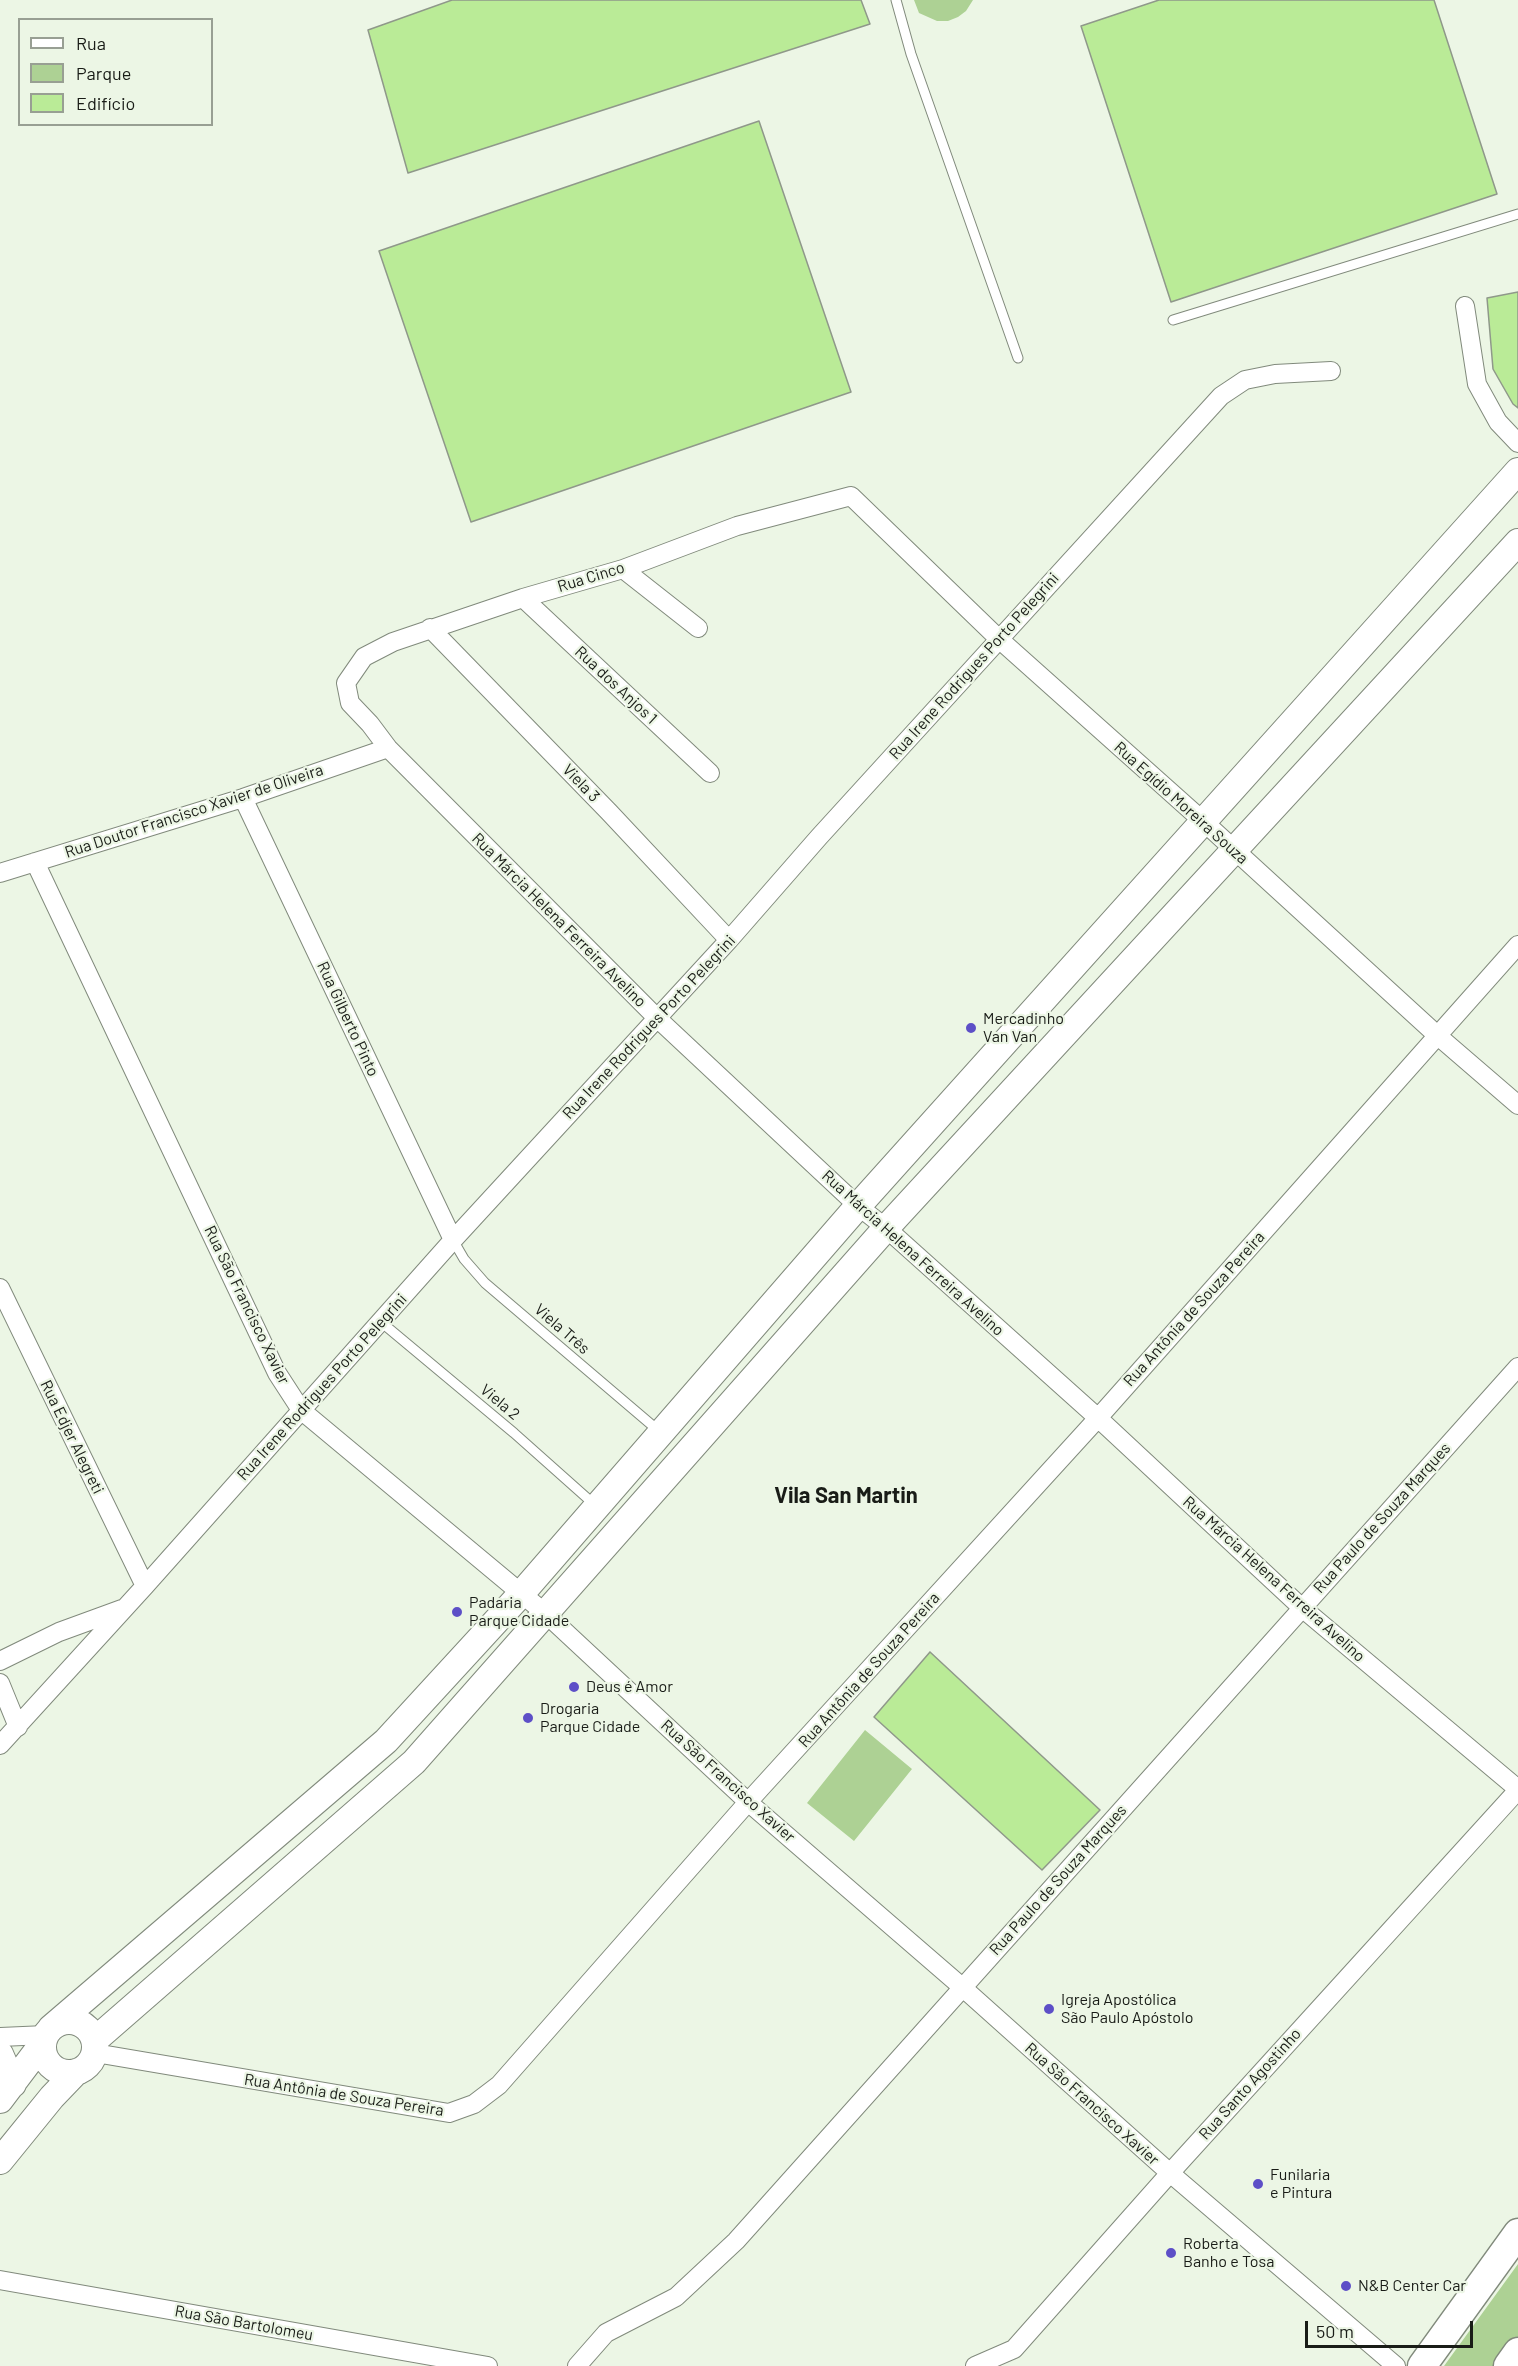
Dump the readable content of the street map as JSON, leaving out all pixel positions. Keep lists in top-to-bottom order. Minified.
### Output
{"streets":{"street":["Rua Cinco","Rua Irene Rodrigues Porto Pelegrini","Rua dos Anjos 1","Viela 3","Rua Egídio Moreira Souza","Rua Doutor Francisco Xavier de Oliveira","Rua Márcia Helena Ferreira Avelino","Rua Gilberto Pinto","Rua São Francisco Xavier","Rua Antônia de Souza Pereira","Rua Edjer Alegreti","Rua Paulo de Souza Marques","Rua Santo Agostinho","Rua São Bartolomeu"],"lane":["Viela Três","Viela 2"]},"crossings":[["Rua Cinco","Rua dos Anjos 1"],["Rua Cinco","Viela 3"],["Rua Cinco","Rua Egídio Moreira Souza"],["Rua Cinco","Rua Márcia Helena Ferreira Avelino"],["Rua Irene Rodrigues Porto Pelegrini","Viela 3"],["Rua Irene Rodrigues Porto Pelegrini","Rua Egídio Moreira Souza"],["Rua Irene Rodrigues Porto Pelegrini","Rua Márcia Helena Ferreira Avelino"],["Rua Irene Rodrigues Porto Pelegrini","Rua Gilberto Pinto"],["Rua Irene Rodrigues Porto Pelegrini","Rua São Francisco Xavier"],["Rua Irene Rodrigues Porto Pelegrini","Viela Três"],["Rua Irene Rodrigues Porto Pelegrini","Viela 2"],["Rua Irene Rodrigues Porto Pelegrini","Rua Edjer Alegreti"],["Rua Egídio Moreira Souza","Rua Antônia de Souza Pereira"],["Rua Doutor Francisco Xavier de Oliveira","Rua Márcia Helena Ferreira Avelino"],["Rua Doutor Francisco Xavier de Oliveira","Rua Gilberto Pinto"],["Rua Doutor Francisco Xavier de Oliveira","Rua São Francisco Xavier"],["Rua Márcia Helena Ferreira Avelino","Rua Antônia de Souza Pereira"],["Rua Márcia Helena Ferreira Avelino","Rua Paulo de Souza Marques"],["Rua Márcia Helena Ferreira Avelino","Rua Santo Agostinho"],["Rua Gilberto Pinto","Viela Três"],["Rua São Francisco Xavier","Rua Antônia de Souza Pereira"],["Rua São Francisco Xavier","Rua Paulo de Souza Marques"],["Rua São Francisco Xavier","Rua Santo Agostinho"]],"districts":["Vila San Martin"],"places":["Mercadinho Van Van","Padaria Parque Cidade","Deus é Amor","Drogaria Parque Cidade","Igreja Apostólica São Paulo Apóstolo","Funilaria e Pintura","Roberta Banho e Tosa","N&B Center Car"],"legend":["Rua","Parque","Edifício"],"scale_bar":"50 m"}
